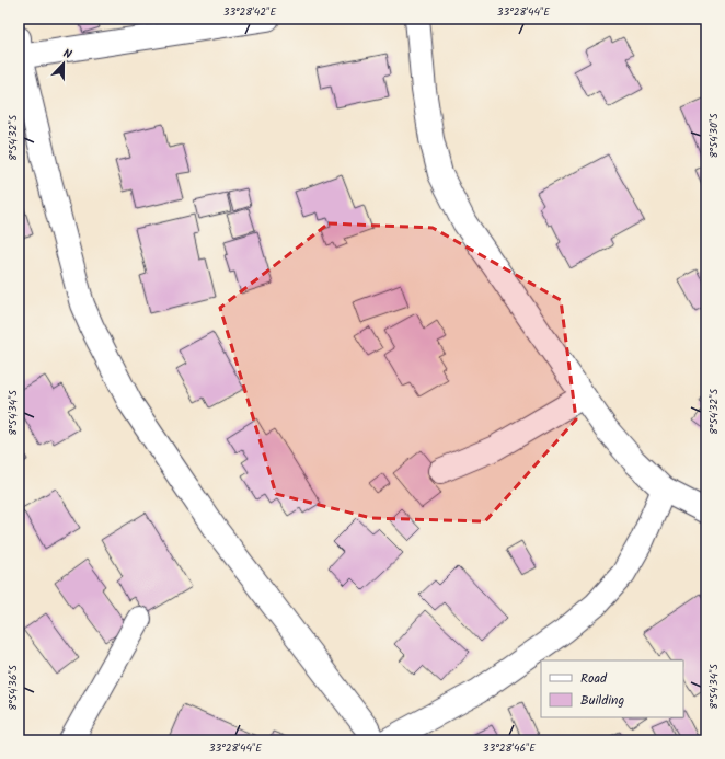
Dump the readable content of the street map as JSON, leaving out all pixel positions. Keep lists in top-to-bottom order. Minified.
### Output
{"legend":["Road","Building"],"north":"top","coordinates":["33°28'42\"E","33°28'44\"E","8°54'30\"S","8°54'32\"S","8°54'34\"S","8°54'36\"S","33°28'46\"E"]}
